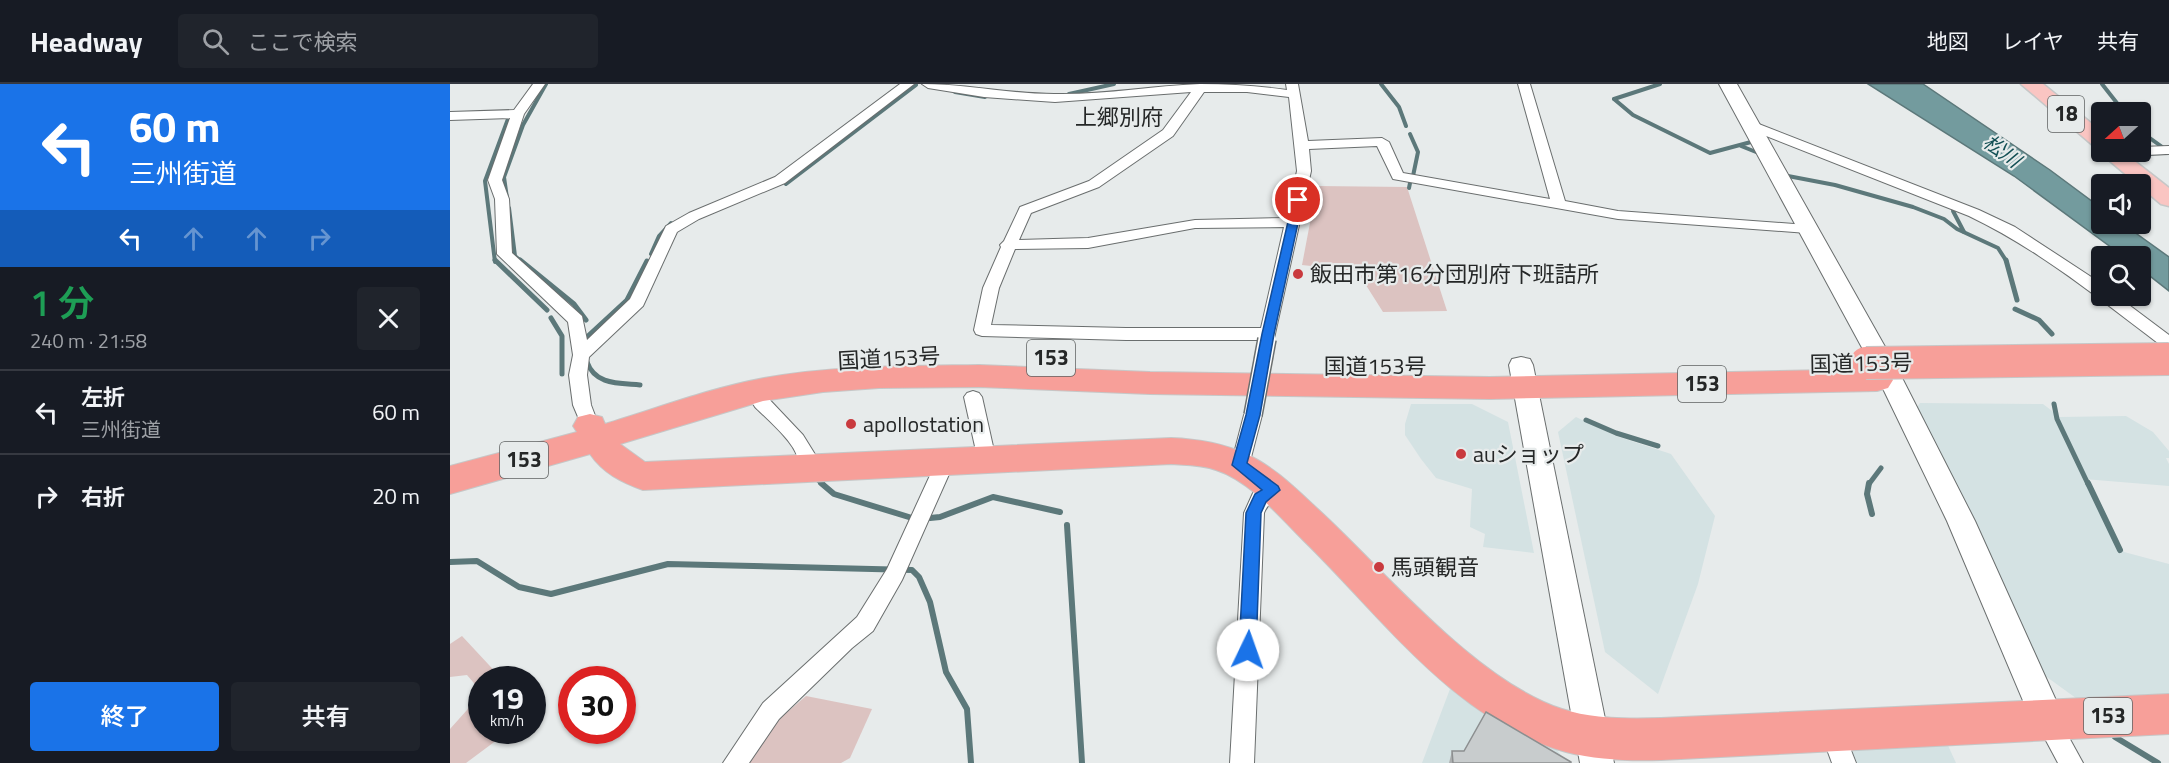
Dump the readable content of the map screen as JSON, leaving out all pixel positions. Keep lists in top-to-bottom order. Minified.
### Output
{"streets":{"highway":["国道153号","153"],"main road":["18"]},"crossings":[["国道153号","153"]],"districts":["上郷別府"],"water":["松川"],"places":["飯田市第16分団別府下班詰所","apollostation","auショップ","馬頭観音"],"north":"left","page":{"header":"Headway","search":"ここで検索","nav":["地図","レイヤ","共有"],"turn":["60 m","三州街道"],"heading":["1 分","240 m · 21:58"],"list":[{"name":"左折","note":"三州街道","value":"60 m"},{"name":"右折","value":"20 m"}],"speed":"19 km/h","limit":"30","buttons":["終了","共有"]}}
